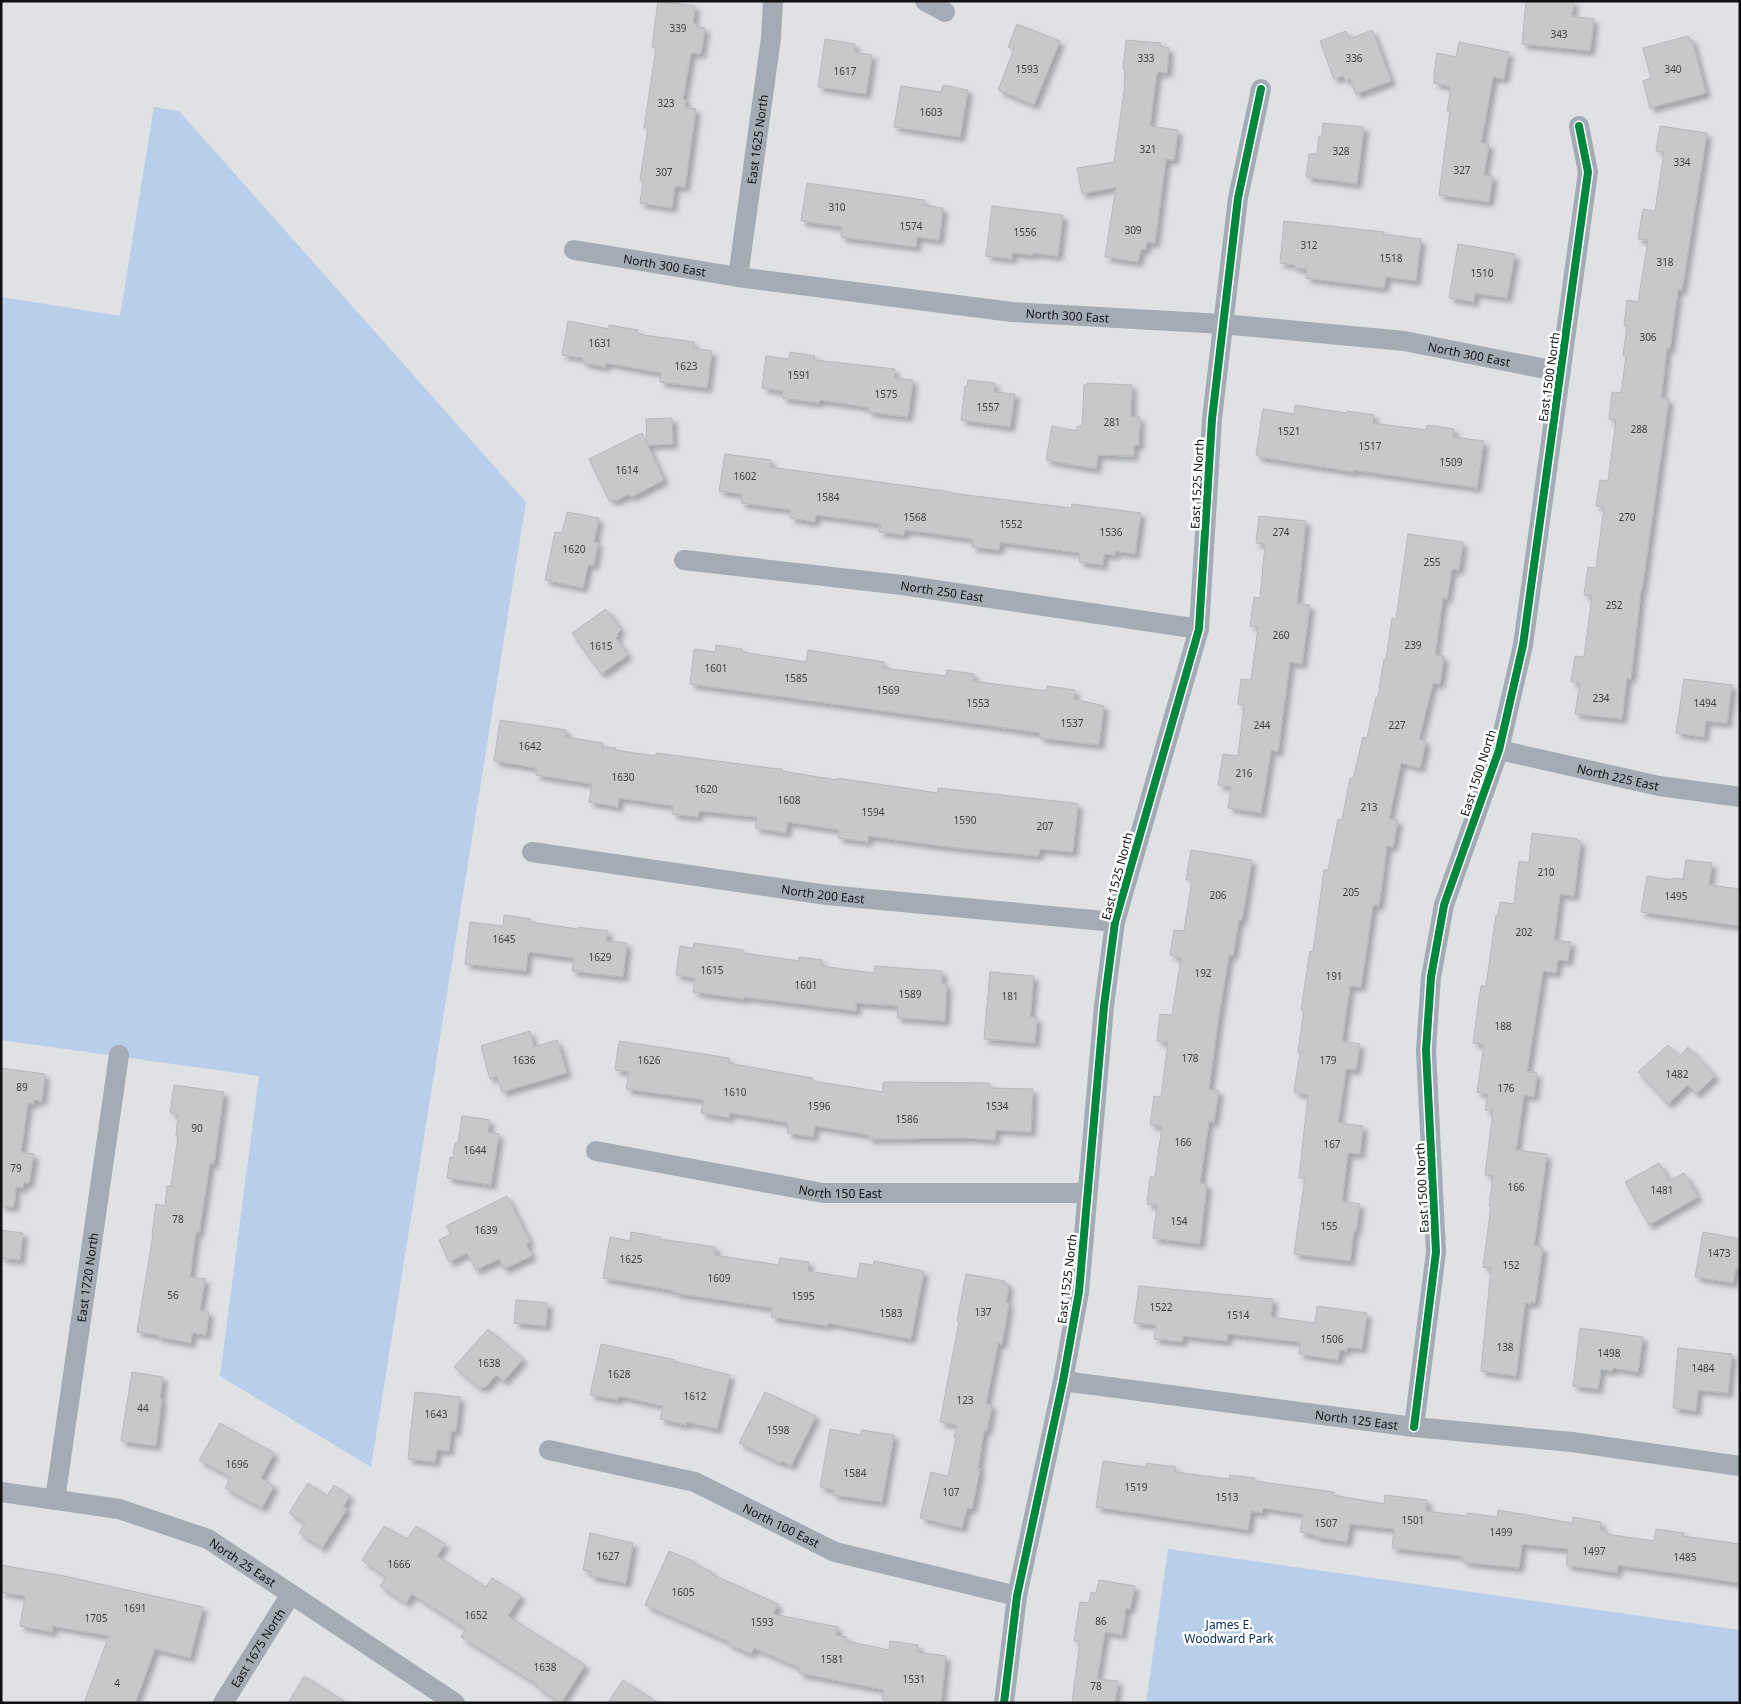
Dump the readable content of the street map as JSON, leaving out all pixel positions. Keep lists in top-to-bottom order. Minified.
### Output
{"streets":{"street":["East 1625 North","North 300 East","East 1500 North","East 1525 North","North 250 East","North 225 East","North 200 East","North 150 East","East 1720 North","North 125 East","North 100 East","North 25 East","East 1675 North"]},"crossings":[["East 1625 North","North 300 East"],["North 300 East","East 1500 North"],["North 300 East","East 1525 North"],["East 1500 North","North 225 East"],["East 1500 North","North 125 East"],["East 1525 North","North 250 East"],["East 1525 North","North 200 East"],["East 1525 North","North 150 East"],["East 1525 North","North 125 East"],["East 1525 North","North 100 East"],["East 1720 North","North 25 East"],["North 25 East","East 1675 North"]],"parks":["James E. Woodward Park"],"house_numbers":["339","343","333","336","1593","340","1617","323","1603","321","328","334","327","307","310","1574","309","1556","312","1518","318","1510","306","1631","1623","1591","1575","1557","281","288","1521","1517","1509","1614","1602","1584","1568","270","1552","1536","274","1620","255","252","260","239","1615","1601","1585","1569","234","1553","1494","1537","244","227","1642","216","1630","1620","1608","213","1594","1590","207","210","205","206","1495","202","1645","1629","1615","192","191","1601","1589","181","188","178","1636","1626","179","1482","89","176","1610","1596","1534","1586","90","166","167","1644","79","166","1481","78","154","155","1639","1473","1625","152","1609","56","1595","1522","137","1583","1514","1506","138","1498","1638","1484","1628","1612","123","44","1643","1598","1696","1584","1519","107","1513","1501","1507","1499","1497","1627","1485","1666","1605","1691","1652","1705","86","1593","1581","1638","1531","4","78"]}
